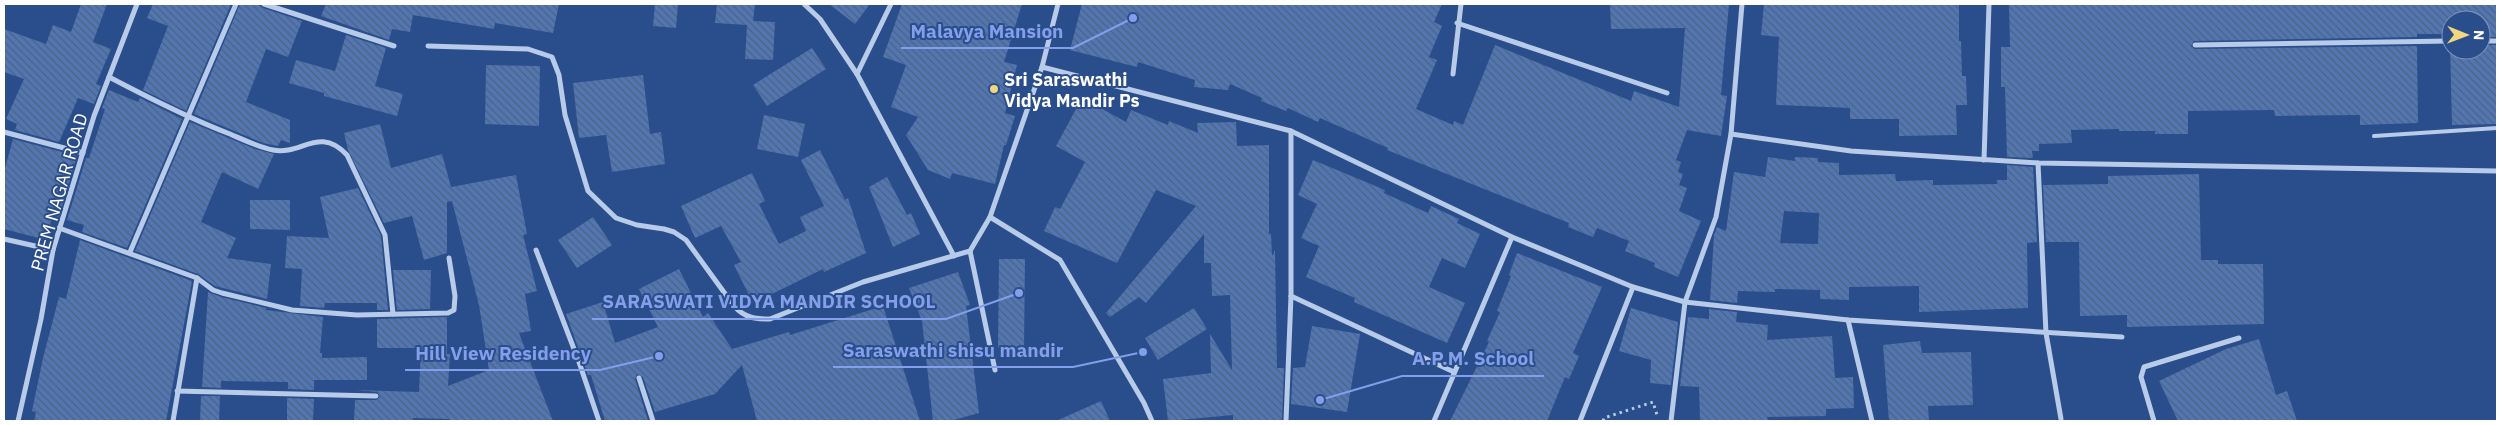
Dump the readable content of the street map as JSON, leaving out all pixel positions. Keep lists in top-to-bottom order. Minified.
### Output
{"streets":{"street":["PREM NAGAR ROAD"]},"places":["Malavya Mansion","Sri Saraswathi Vidya Mandir Ps","SARASWATI VIDYA MANDIR SCHOOL","Saraswathi shisu mandir","Hill View Residency","A.P.M. School"],"north":"right"}
